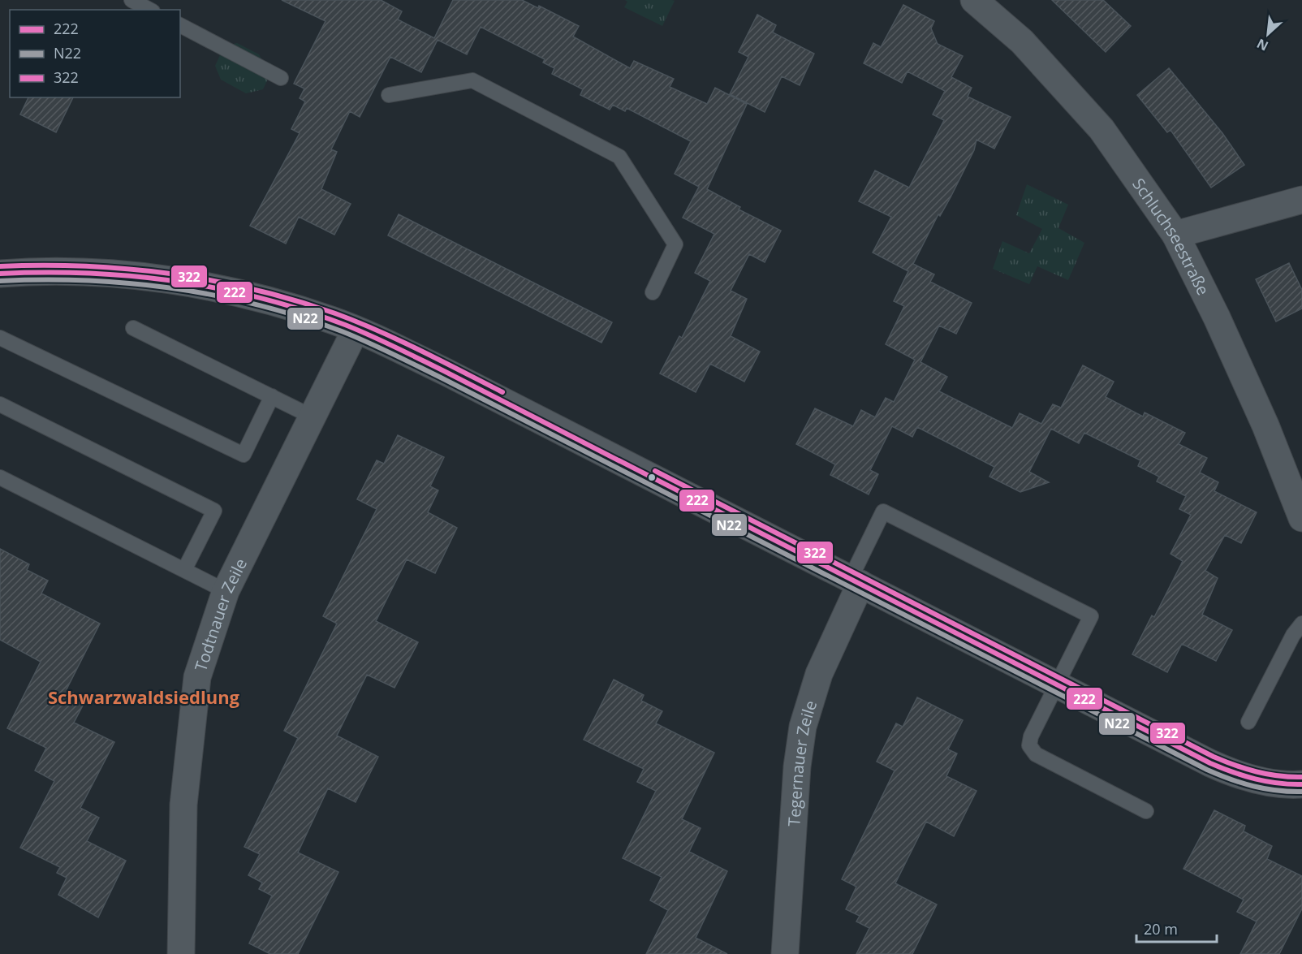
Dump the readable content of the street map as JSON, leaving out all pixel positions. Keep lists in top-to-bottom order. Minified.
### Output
{"streets":{"street":["Schluchseestraße","Todtnauer Zeile","Tegernauer Zeile"]},"districts":["Schwarzwaldsiedlung"],"lines":["transit line 322","transit line 222","transit line N22"],"legend":["222","N22","322"],"scale_bar":"20 m","north":"bottom left"}
